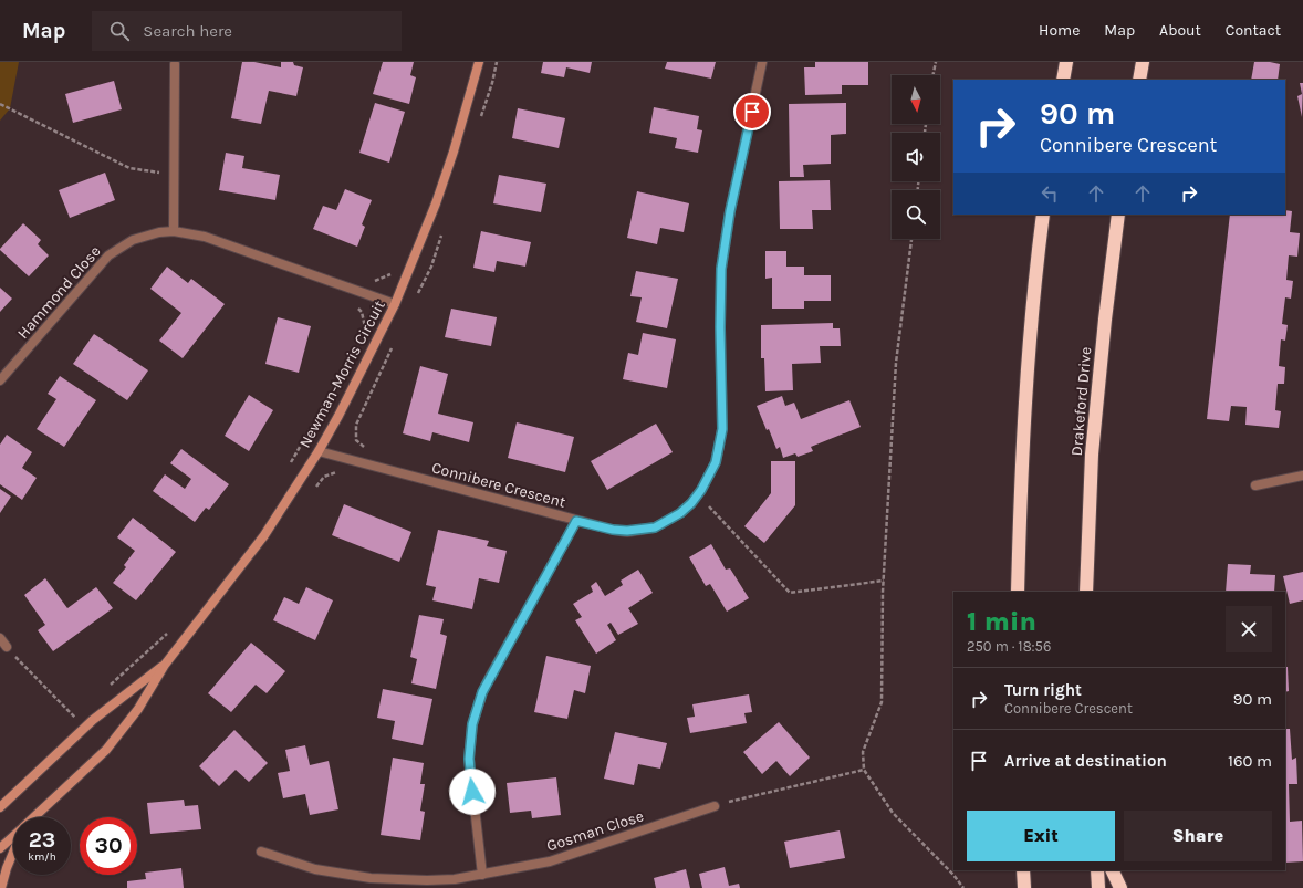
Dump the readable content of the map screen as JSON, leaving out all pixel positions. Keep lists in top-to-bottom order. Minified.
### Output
{"streets":{"highway":["Drakeford Drive"],"street":["Hammond Close","Newman-Morris Circuit","Connibere Crescent","Gosman Close"]},"crossings":[["Hammond Close","Newman-Morris Circuit"],["Newman-Morris Circuit","Connibere Crescent"]],"north":"bottom","page":{"header":"Map","search":"Search here","nav":["Home","Map","About","Contact"],"turn":["90 m","Connibere Crescent"],"heading":["1 min","250 m · 18:56"],"list":[{"name":"Turn right","note":"Connibere Crescent","value":"90 m"},{"name":"Arrive at destination","value":"160 m"}],"buttons":["Exit","Share"],"speed":"23 km/h","limit":"30"}}
